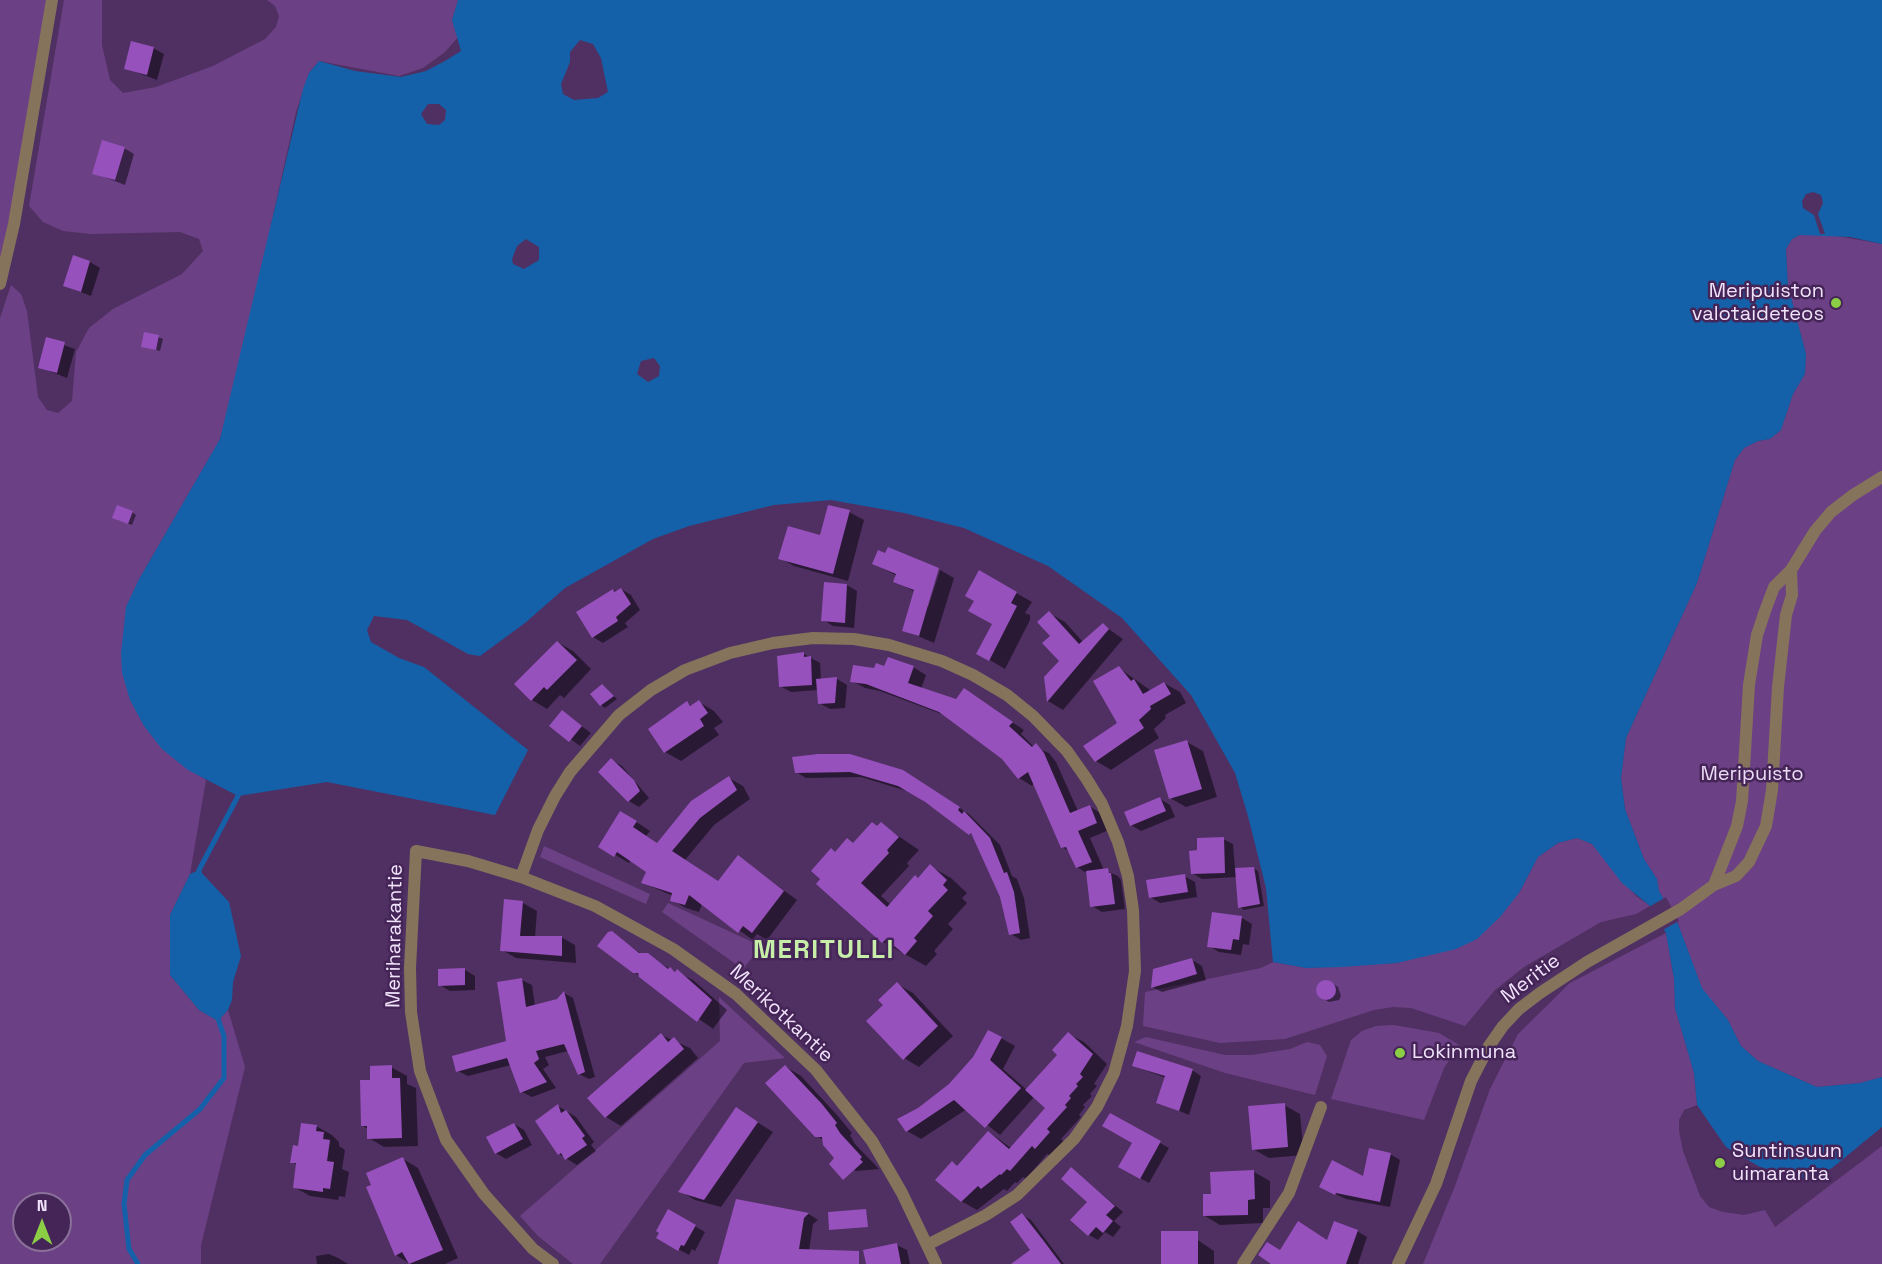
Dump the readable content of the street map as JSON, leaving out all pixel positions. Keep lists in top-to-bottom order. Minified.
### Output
{"streets":{"street":["Meriharakantie","Meritie","Merikotkantie"]},"crossings":[["Meriharakantie","Merikotkantie"]],"districts":["MERITULLI"],"parks":["Meripuisto"],"places":["Meripuiston valotaideteos","Lokinmuna","Suntinsuun uimaranta"],"north":"top"}
